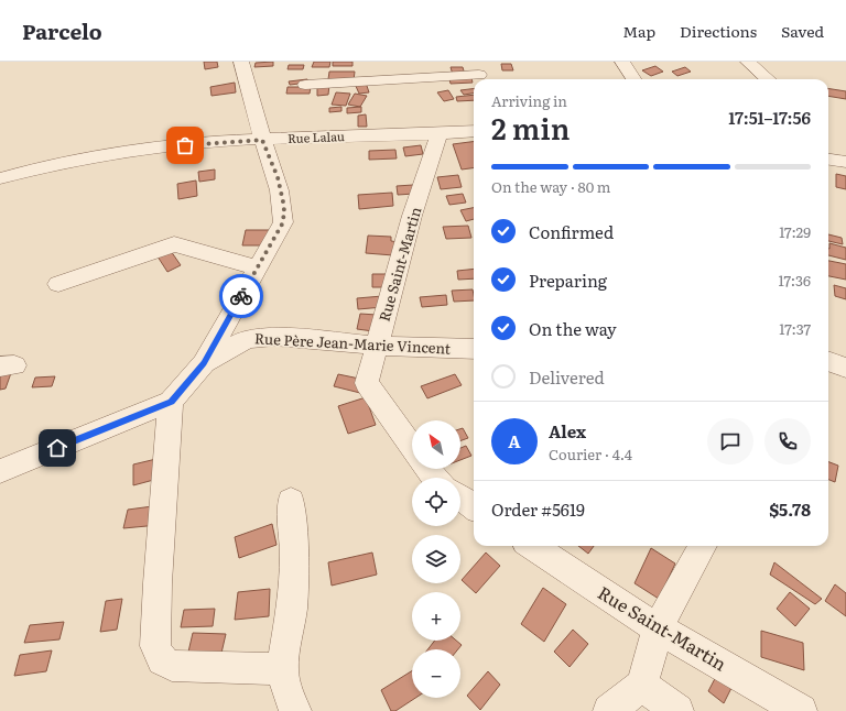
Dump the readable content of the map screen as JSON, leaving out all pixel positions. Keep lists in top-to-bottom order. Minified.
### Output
{"streets":{"street":["Rue Lalau","Rue Saint-Martin","Rue Père Jean-Marie Vincent"]},"crossings":[["Rue Lalau","Rue Saint-Martin"],["Rue Saint-Martin","Rue Père Jean-Marie Vincent"]],"north":"top left","page":{"header":"Parcelo","nav":["Map","Directions","Saved"],"heading":["2 min","Arriving in","17:51–17:56"],"panel":["Alex","Courier · 4.4","Order #5619","$5.78"],"bar":"On the way · 80 m","list":[["Confirmed","17:29"],["Preparing","17:36"],["On the way","17:37"],"Delivered"],"round":"A","map_buttons":["+","−"]}}
